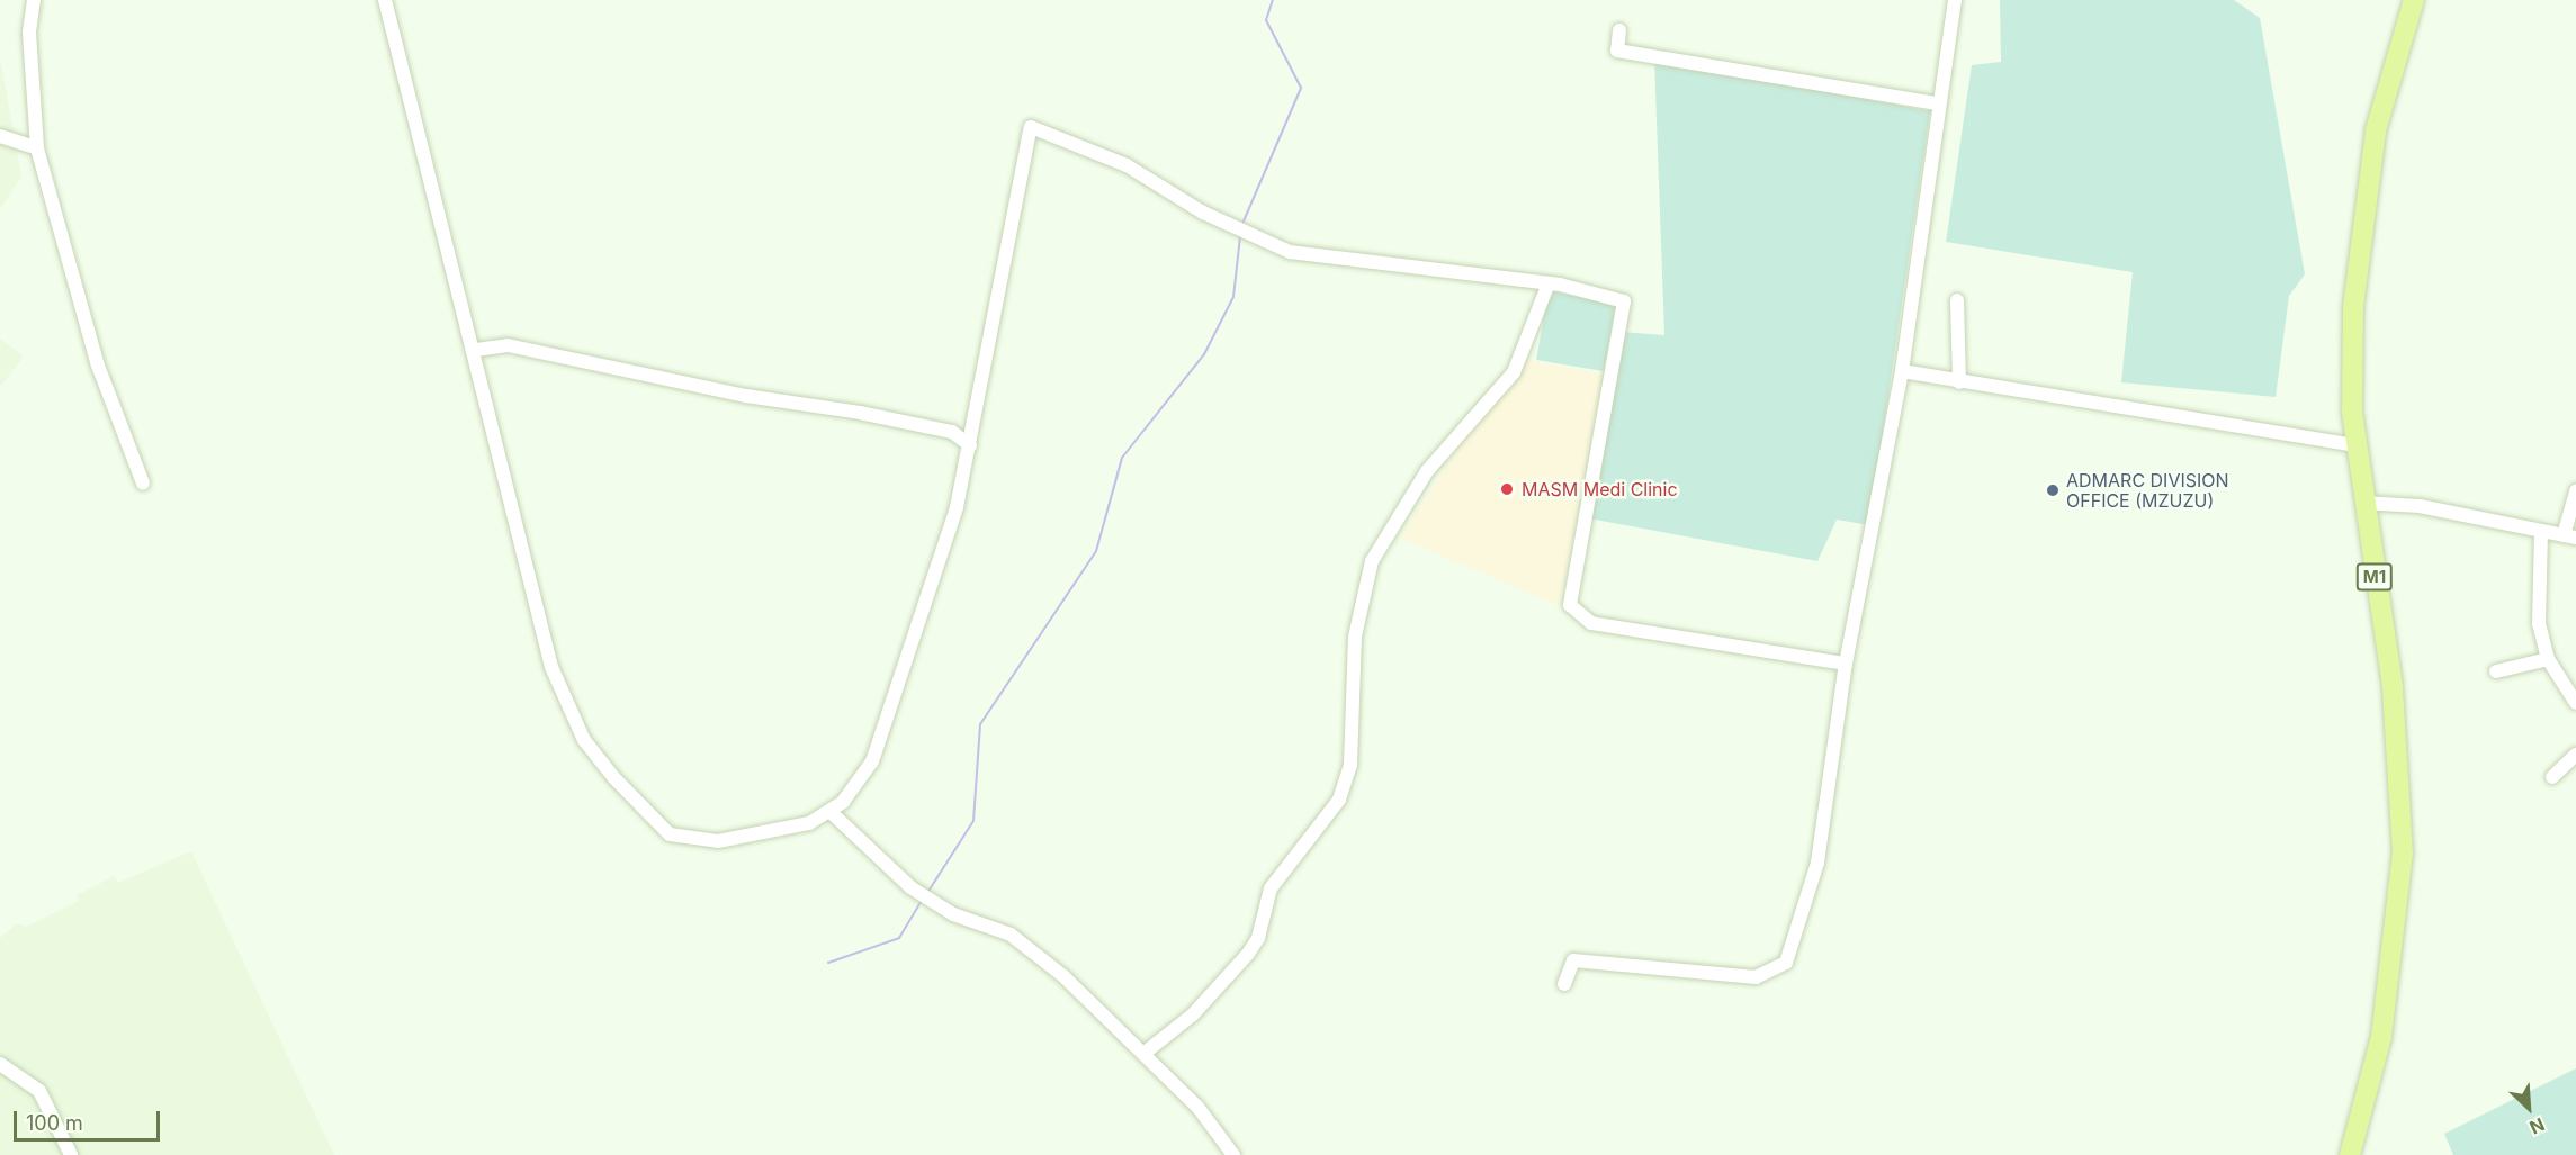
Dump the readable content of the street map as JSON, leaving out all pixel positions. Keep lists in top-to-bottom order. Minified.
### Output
{"streets":{"highway":["M1"]},"places":["MASM Medi Clinic","ADMARC DIVISION OFFICE (MZUZU)"],"scale_bar":"100 m","north":"bottom right"}
